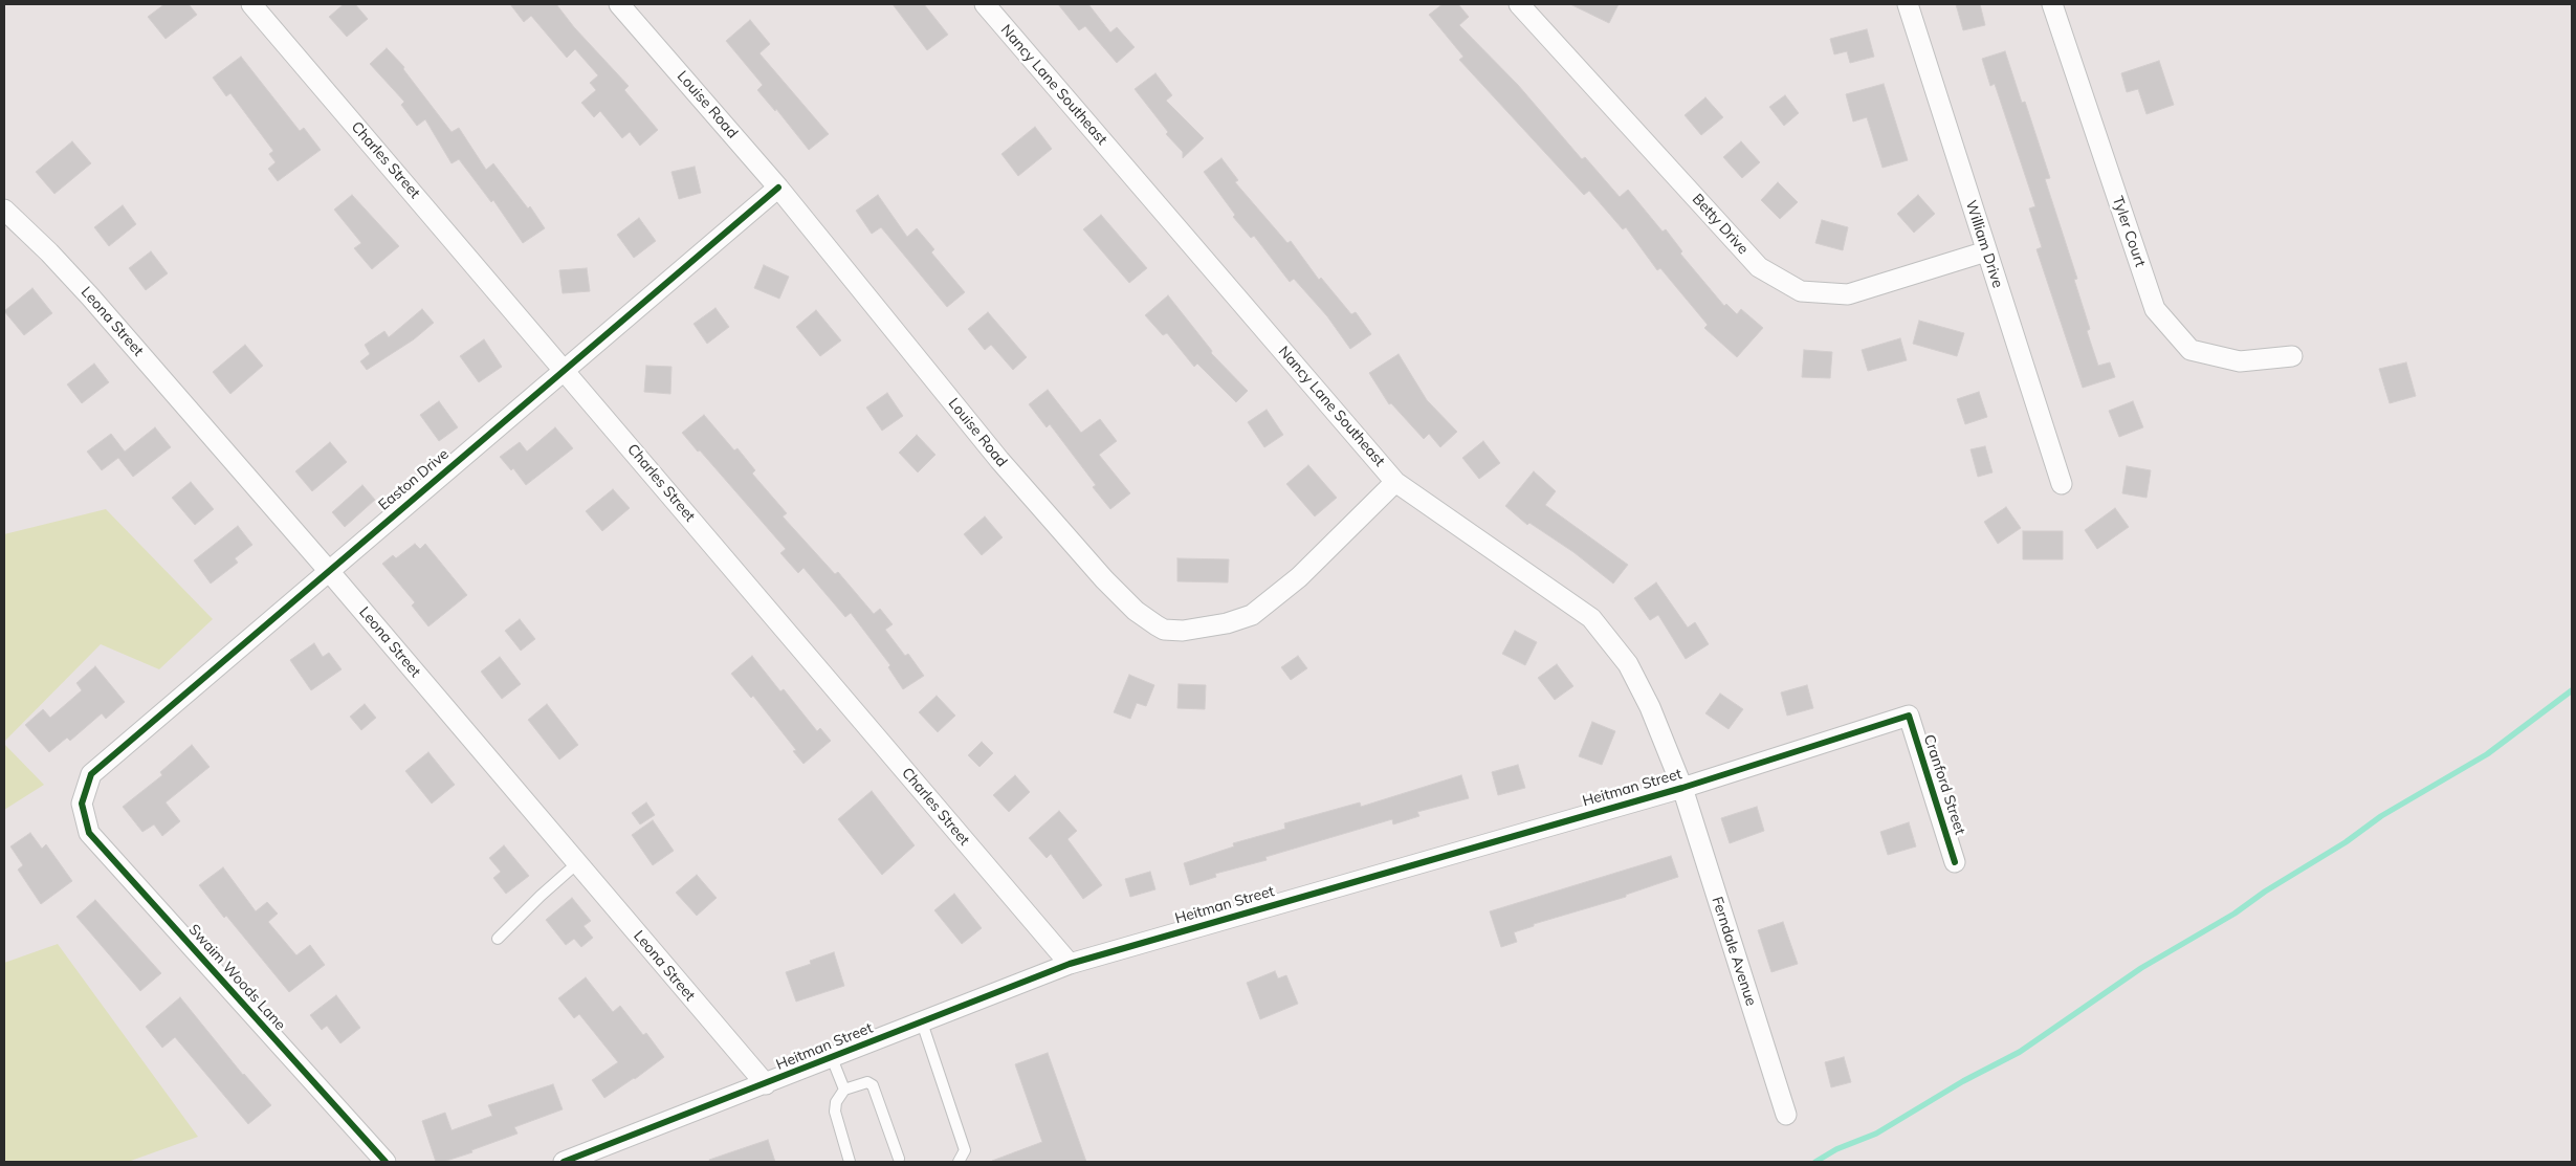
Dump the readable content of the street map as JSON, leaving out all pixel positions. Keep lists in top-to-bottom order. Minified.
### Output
{"streets":{"street":["Nancy Lane Southeast","Louise Road","Charles Street","Betty Drive","Tyler Court","William Drive","Leona Street","Easton Drive","Cranford Street","Heitman Street","Ferndale Avenue","Swaim Woods Lane"]},"crossings":[["Nancy Lane Southeast","Louise Road"],["Nancy Lane Southeast","Heitman Street"],["Nancy Lane Southeast","Ferndale Avenue"],["Louise Road","Easton Drive"],["Charles Street","Easton Drive"],["Charles Street","Heitman Street"],["Betty Drive","William Drive"],["Leona Street","Easton Drive"],["Leona Street","Heitman Street"],["Easton Drive","Swaim Woods Lane"],["Cranford Street","Heitman Street"],["Heitman Street","Ferndale Avenue"]]}
